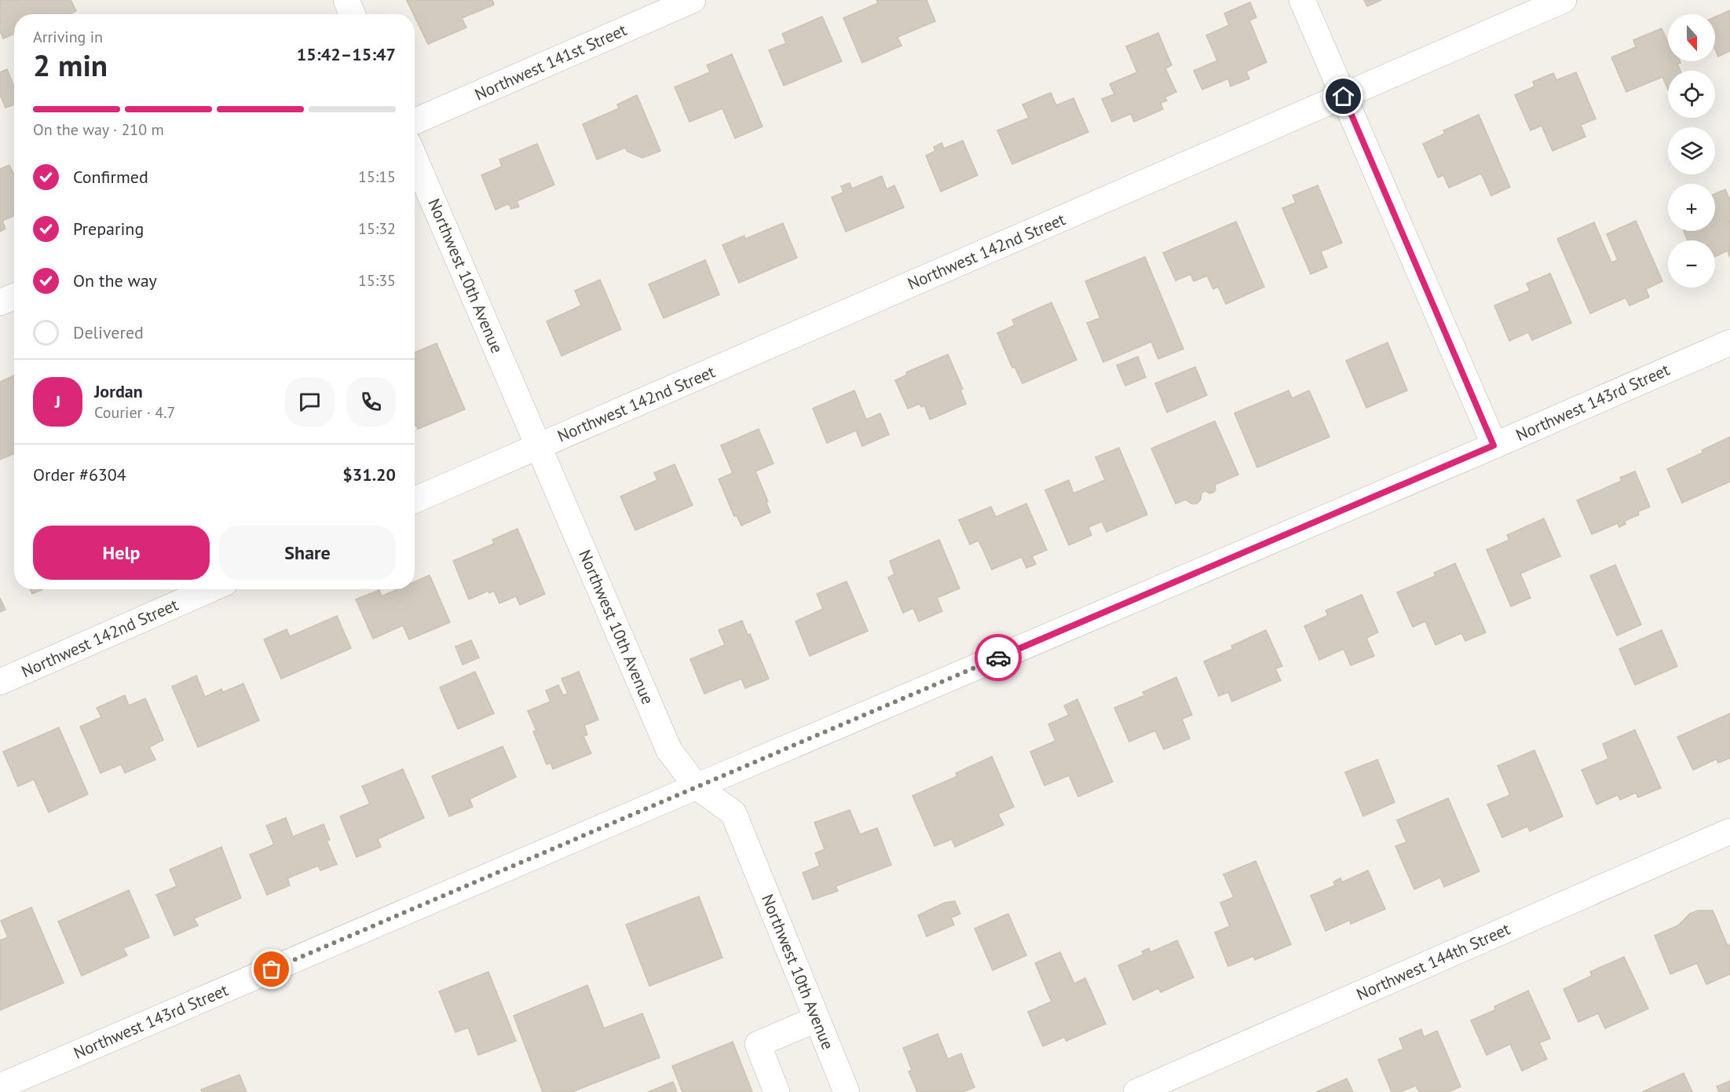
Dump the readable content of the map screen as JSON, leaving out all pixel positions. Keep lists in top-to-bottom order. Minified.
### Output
{"streets":{"street":["Northwest 141st Street","Northwest 142nd Street","Northwest 10th Avenue","Northwest 143rd Street","Northwest 144th Street"]},"crossings":[["Northwest 142nd Street","Northwest 10th Avenue"],["Northwest 10th Avenue","Northwest 143rd Street"]],"north":"bottom","page":{"map_buttons":["+","−"],"heading":["2 min","Arriving in","15:42–15:47"],"panel":["Jordan","Courier · 4.7","Order #6304","$31.20"],"bar":"On the way · 210 m","list":[["Confirmed","15:15"],["Preparing","15:32"],["On the way","15:35"],"Delivered"],"round":"J","buttons":["Help","Share"]}}
